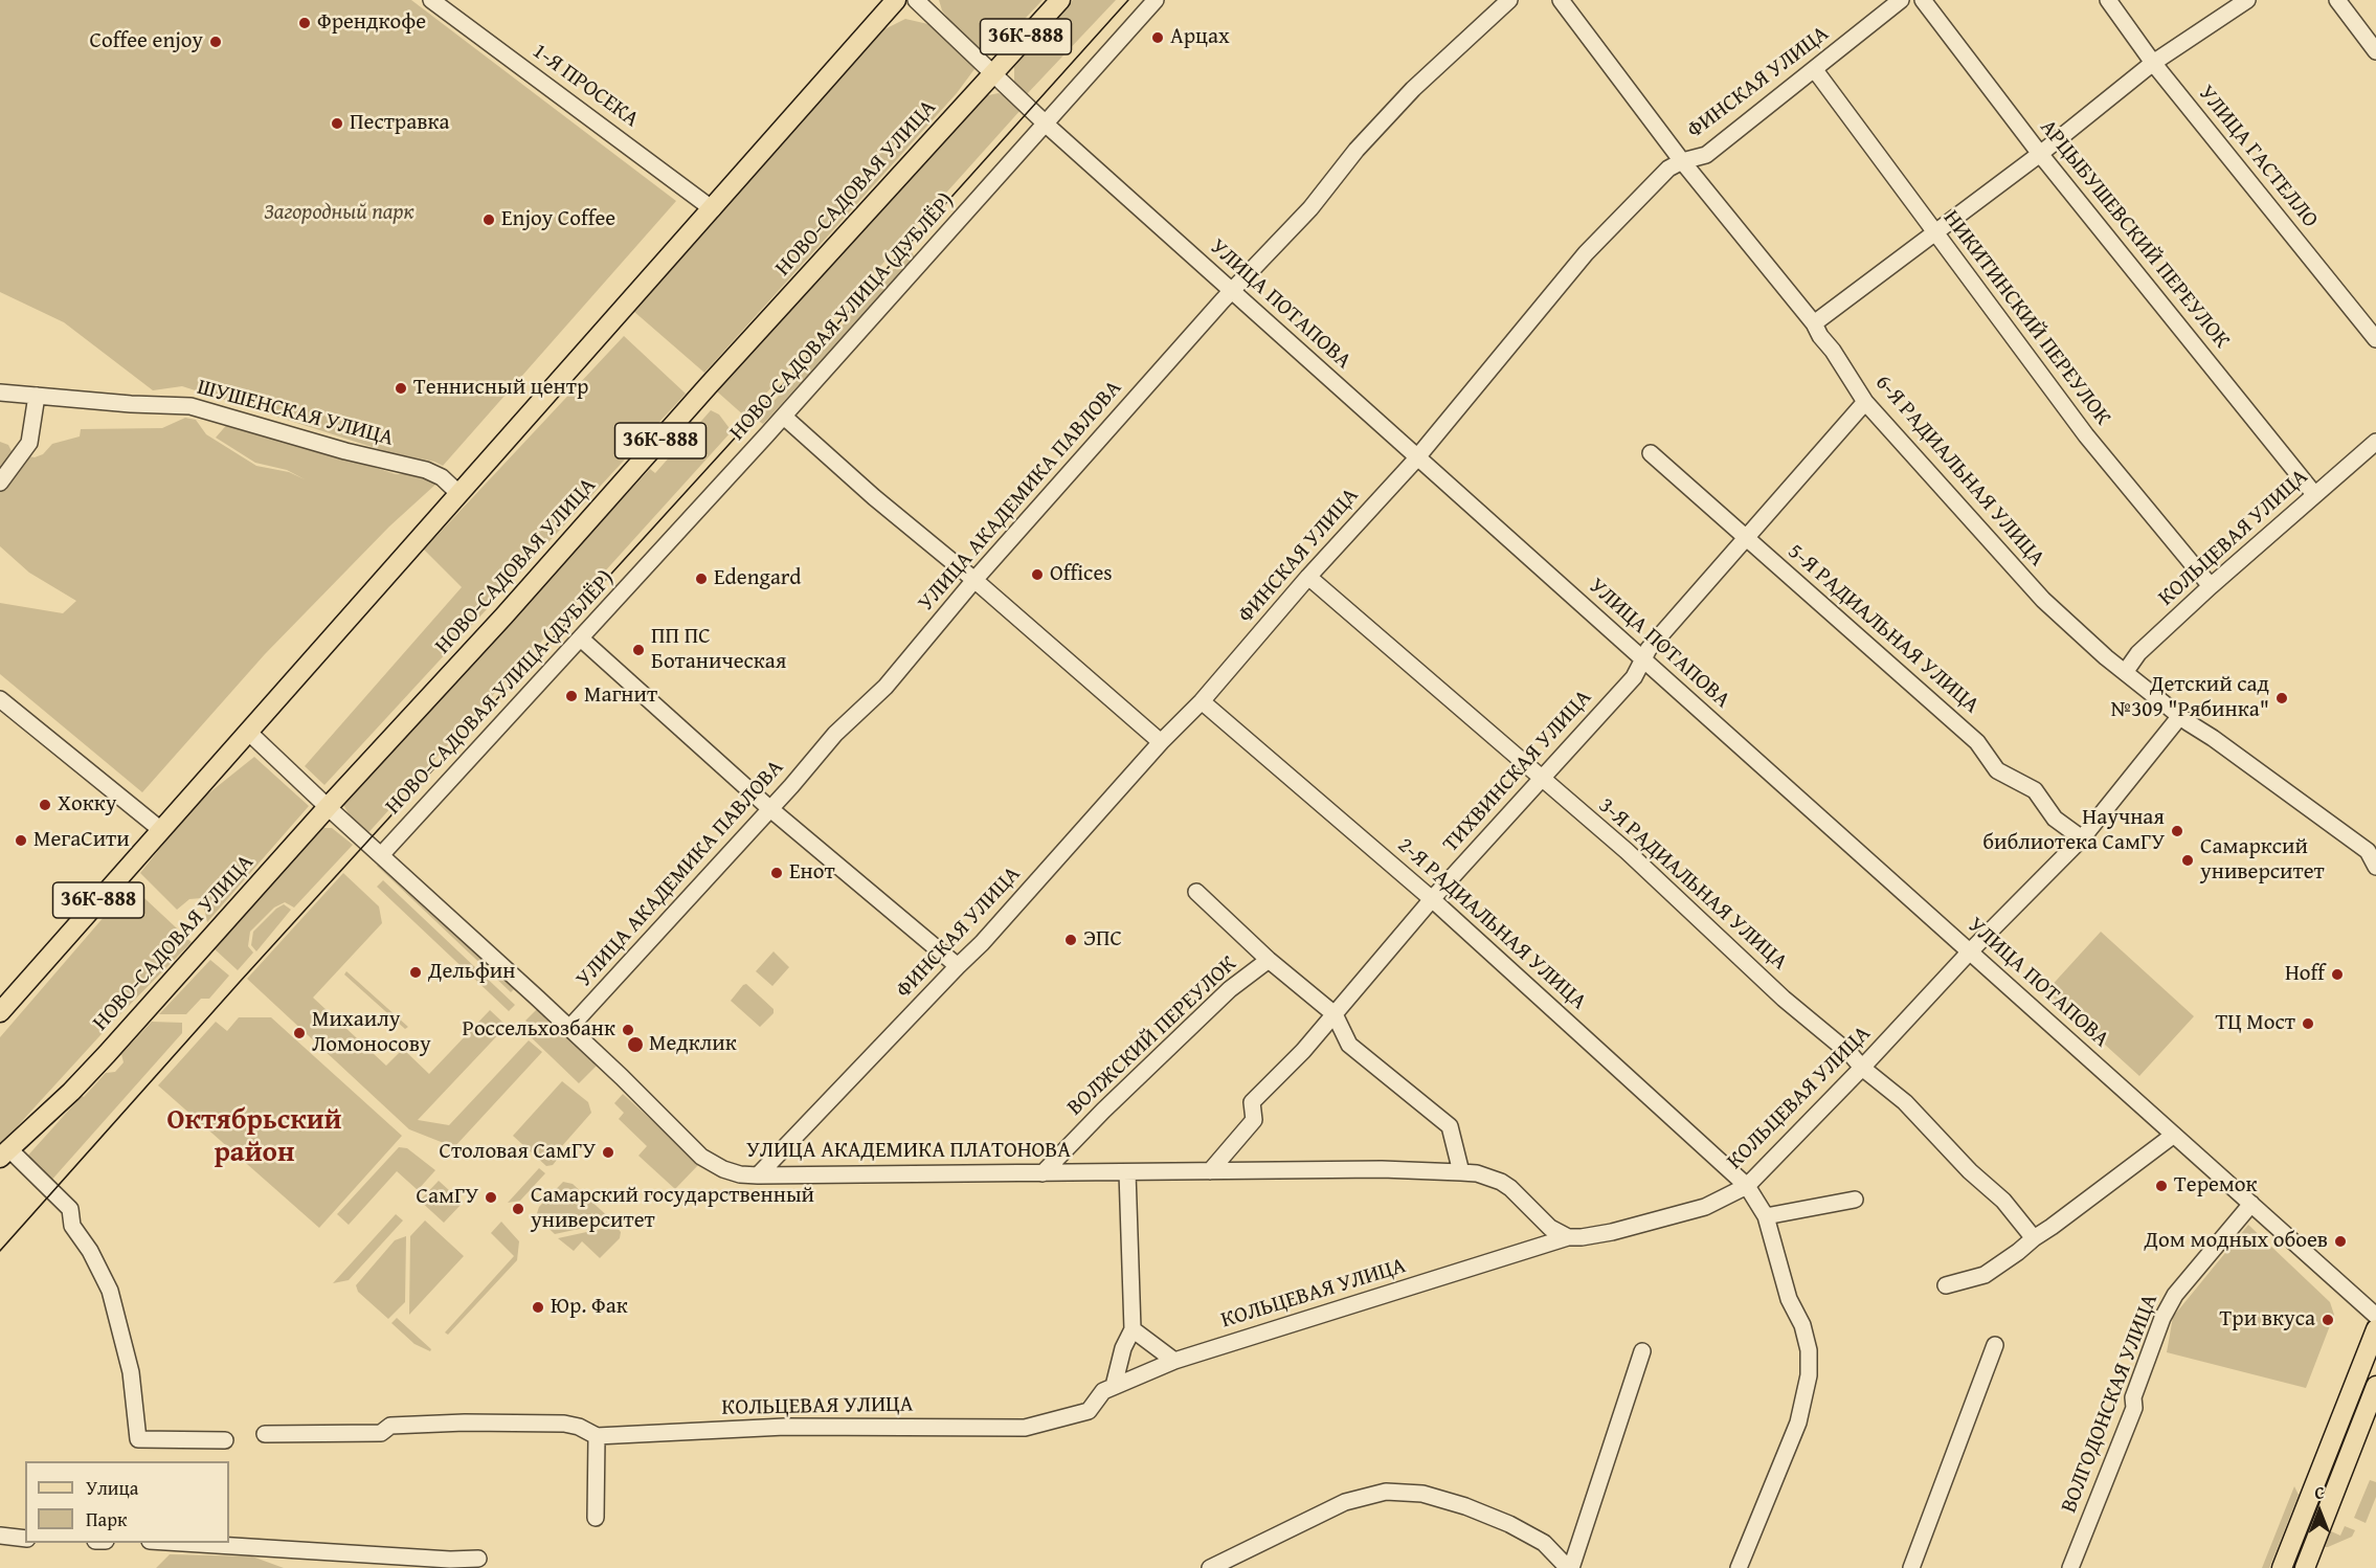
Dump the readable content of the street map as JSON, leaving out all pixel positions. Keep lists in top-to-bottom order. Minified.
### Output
{"streets":{"main road":["36К-888","НОВО-САДОВАЯ УЛИЦА"],"street":["ФИНСКАЯ УЛИЦА","1-Я ПРОСЕКА","УЛИЦА ГАСТЕЛЛО","АРЦЫБУШЕВСКИЙ ПЕРЕУЛОК","УЛИЦА ПОТАПОВА","НОВО-САДОВАЯ УЛИЦА (ДУБЛЁР)","НИКИТИНСКИЙ ПЕРЕУЛОК","ШУШЕНСКАЯ УЛИЦА","6-Я РАДИАЛЬНАЯ УЛИЦА","УЛИЦА АКАДЕМИКА ПАВЛОВА","КОЛЬЦЕВАЯ УЛИЦА","5-Я РАДИАЛЬНАЯ УЛИЦА","ТИХВИНСКАЯ УЛИЦА","3-Я РАДИАЛЬНАЯ УЛИЦА","2-Я РАДИАЛЬНАЯ УЛИЦА","ВОЛЖСКИЙ ПЕРЕУЛОК","УЛИЦА АКАДЕМИКА ПЛАТОНОВА","ВОЛГОДОНСКАЯ УЛИЦА"]},"crossings":[["36К-888","1-Я ПРОСЕКА"],["36К-888","ШУШЕНСКАЯ УЛИЦА"],["36К-888","УЛИЦА АКАДЕМИКА ПЛАТОНОВА"],["ФИНСКАЯ УЛИЦА","УЛИЦА ПОТАПОВА"],["ФИНСКАЯ УЛИЦА","НИКИТИНСКИЙ ПЕРЕУЛОК"],["ФИНСКАЯ УЛИЦА","6-Я РАДИАЛЬНАЯ УЛИЦА"],["ФИНСКАЯ УЛИЦА","3-Я РАДИАЛЬНАЯ УЛИЦА"],["ФИНСКАЯ УЛИЦА","2-Я РАДИАЛЬНАЯ УЛИЦА"],["ФИНСКАЯ УЛИЦА","УЛИЦА АКАДЕМИКА ПЛАТОНОВА"],["НОВО-САДОВАЯ УЛИЦА","УЛИЦА ПОТАПОВА"],["НОВО-САДОВАЯ УЛИЦА","УЛИЦА АКАДЕМИКА ПЛАТОНОВА"],["АРЦЫБУШЕВСКИЙ ПЕРЕУЛОК","КОЛЬЦЕВАЯ УЛИЦА"],["УЛИЦА ПОТАПОВА","НОВО-САДОВАЯ УЛИЦА (ДУБЛЁР)"],["УЛИЦА ПОТАПОВА","УЛИЦА АКАДЕМИКА ПАВЛОВА"],["УЛИЦА ПОТАПОВА","КОЛЬЦЕВАЯ УЛИЦА"],["УЛИЦА ПОТАПОВА","ТИХВИНСКАЯ УЛИЦА"],["УЛИЦА ПОТАПОВА","ВОЛГОДОНСКАЯ УЛИЦА"],["НОВО-САДОВАЯ УЛИЦА (ДУБЛЁР)","УЛИЦА АКАДЕМИКА ПЛАТОНОВА"],["НИКИТИНСКИЙ ПЕРЕУЛОК","КОЛЬЦЕВАЯ УЛИЦА"],["6-Я РАДИАЛЬНАЯ УЛИЦА","КОЛЬЦЕВАЯ УЛИЦА"],["6-Я РАДИАЛЬНАЯ УЛИЦА","ТИХВИНСКАЯ УЛИЦА"],["УЛИЦА АКАДЕМИКА ПАВЛОВА","УЛИЦА АКАДЕМИКА ПЛАТОНОВА"],["КОЛЬЦЕВАЯ УЛИЦА","5-Я РАДИАЛЬНАЯ УЛИЦА"],["КОЛЬЦЕВАЯ УЛИЦА","3-Я РАДИАЛЬНАЯ УЛИЦА"],["КОЛЬЦЕВАЯ УЛИЦА","2-Я РАДИАЛЬНАЯ УЛИЦА"],["КОЛЬЦЕВАЯ УЛИЦА","УЛИЦА АКАДЕМИКА ПЛАТОНОВА"],["5-Я РАДИАЛЬНАЯ УЛИЦА","ТИХВИНСКАЯ УЛИЦА"],["ТИХВИНСКАЯ УЛИЦА","3-Я РАДИАЛЬНАЯ УЛИЦА"],["ТИХВИНСКАЯ УЛИЦА","2-Я РАДИАЛЬНАЯ УЛИЦА"],["ТИХВИНСКАЯ УЛИЦА","УЛИЦА АКАДЕМИКА ПЛАТОНОВА"],["ВОЛЖСКИЙ ПЕРЕУЛОК","УЛИЦА АКАДЕМИКА ПЛАТОНОВА"]],"districts":["Октябрьский район"],"parks":["Загородный парк"],"places":["Френдкофе","Арцах","Coffee enjoy","Пестравка","Enjoy Coffee","Теннисный центр","Offices","Edengard","ПП ПС Ботаническая","Магнит","Детский сад №309 \"Рябинка\"","Хокку","Научная библиотека СамГУ","МегаСити","Самарксий университет","Енот","ЭПС","Дельфин","Hoff","ТЦ Мост","Россельхозбанк","Михаилу Ломоносову","Медклик","Столовая СамГУ","Теремок","СамГУ","Самарский государственный университет","Дом модных обоев","Юр. Фак","Три вкуса"],"legend":["Улица","Парк"],"north":"top"}
